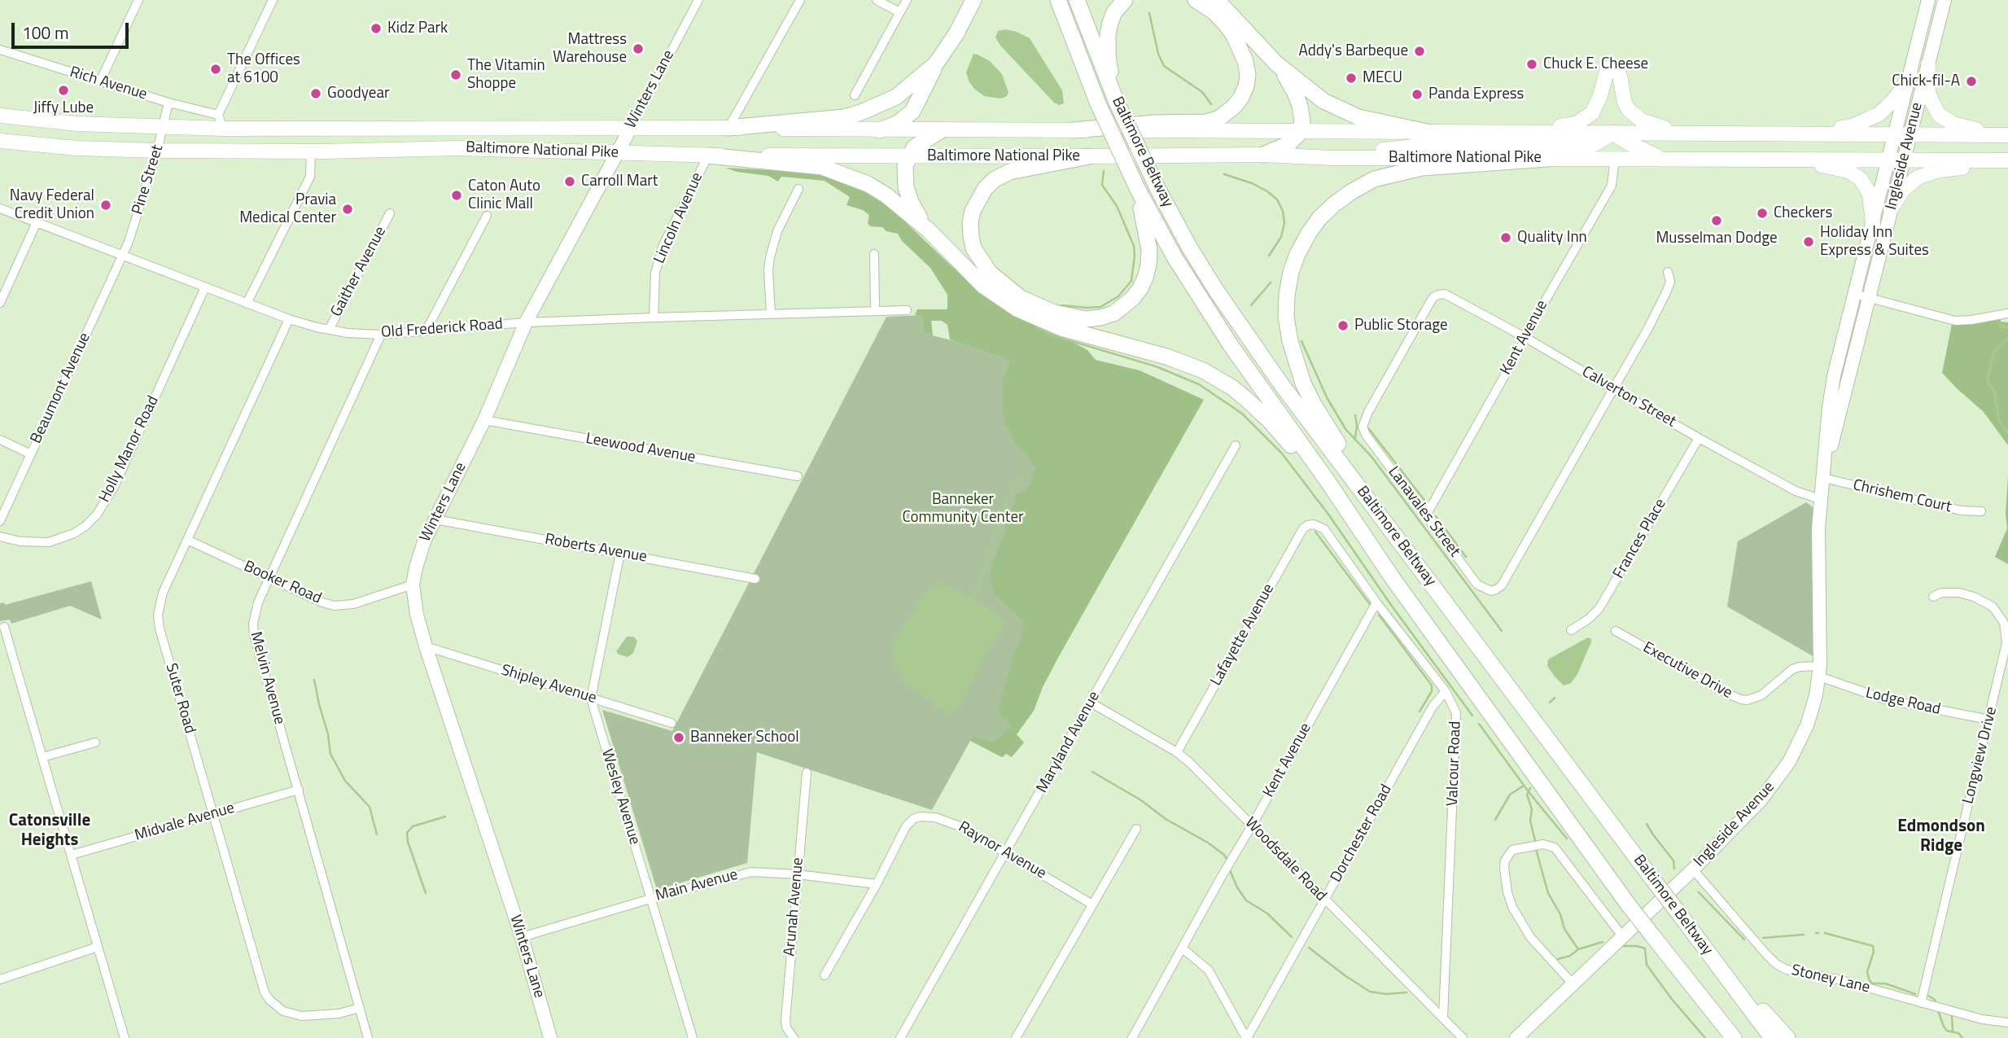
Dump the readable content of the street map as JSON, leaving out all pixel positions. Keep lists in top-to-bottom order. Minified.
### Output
{"streets":{"highway":["Baltimore Beltway"],"main road":["Winters Lane","Baltimore National Pike","Ingleside Avenue"],"street":["Rich Avenue","Pine Street","Lincoln Avenue","Gaither Avenue","Old Frederick Road","Kent Avenue","Beaumont Avenue","Calverton Street","Leewood Avenue","Holly Manor Road","Chrishem Court","Lanavales Street","Frances Place","Roberts Avenue","Booker Road","Lafayette Avenue","Executive Drive","Melvin Avenue","Shipley Avenue","Suter Road","Lodge Road","Maryland Avenue","Longview Drive","Valcour Road","Wesley Avenue","Midvale Avenue","Dorchester Road","Raynor Avenue","Woodsdale Road","Main Avenue","Arunah Avenue","Stoney Lane"]},"crossings":[["Rich Avenue","Baltimore National Pike"],["Rich Avenue","Pine Street"],["Winters Lane","Baltimore National Pike"],["Winters Lane","Old Frederick Road"],["Winters Lane","Leewood Avenue"],["Winters Lane","Roberts Avenue"],["Winters Lane","Booker Road"],["Winters Lane","Shipley Avenue"],["Winters Lane","Main Avenue"],["Baltimore National Pike","Ingleside Avenue"],["Baltimore National Pike","Pine Street"],["Baltimore National Pike","Lincoln Avenue"],["Baltimore National Pike","Kent Avenue"],["Ingleside Avenue","Calverton Street"],["Ingleside Avenue","Chrishem Court"],["Ingleside Avenue","Executive Drive"],["Ingleside Avenue","Lodge Road"],["Ingleside Avenue","Stoney Lane"],["Pine Street","Old Frederick Road"],["Pine Street","Beaumont Avenue"],["Lincoln Avenue","Old Frederick Road"],["Gaither Avenue","Old Frederick Road"],["Old Frederick Road","Beaumont Avenue"],["Old Frederick Road","Holly Manor Road"],["Old Frederick Road","Melvin Avenue"],["Old Frederick Road","Suter Road"],["Kent Avenue","Calverton Street"],["Kent Avenue","Lanavales Street"],["Kent Avenue","Valcour Road"],["Kent Avenue","Woodsdale Road"],["Calverton Street","Lanavales Street"],["Calverton Street","Frances Place"],["Roberts Avenue","Wesley Avenue"],["Booker Road","Melvin Avenue"],["Booker Road","Suter Road"],["Lafayette Avenue","Valcour Road"],["Lafayette Avenue","Woodsdale Road"],["Executive Drive","Lodge Road"],["Melvin Avenue","Suter Road"],["Melvin Avenue","Midvale Avenue"],["Shipley Avenue","Wesley Avenue"],["Suter Road","Midvale Avenue"],["Lodge Road","Longview Drive"],["Maryland Avenue","Raynor Avenue"],["Maryland Avenue","Woodsdale Road"],["Longview Drive","Stoney Lane"],["Valcour Road","Dorchester Road"],["Valcour Road","Woodsdale Road"],["Wesley Avenue","Main Avenue"],["Dorchester Road","Woodsdale Road"],["Raynor Avenue","Main Avenue"],["Main Avenue","Arunah Avenue"]],"districts":["Catonsville Heights","Edmondson Ridge"],"parks":["Banneker Community Center"],"places":["Kidz Park","Mattress Warehouse","Addy's Barbeque","Chuck E. Cheese","The Offices at 6100","The Vitamin Shoppe","MECU","Chick-fil-A","Jiffy Lube","Goodyear","Panda Express","Carroll Mart","Caton Auto Clinic Mall","Navy Federal Credit Union","Pravia Medical Center","Checkers","Musselman Dodge","Quality Inn","Holiday Inn Express & Suites","Public Storage","Banneker School"],"scale_bar":"100 m"}
